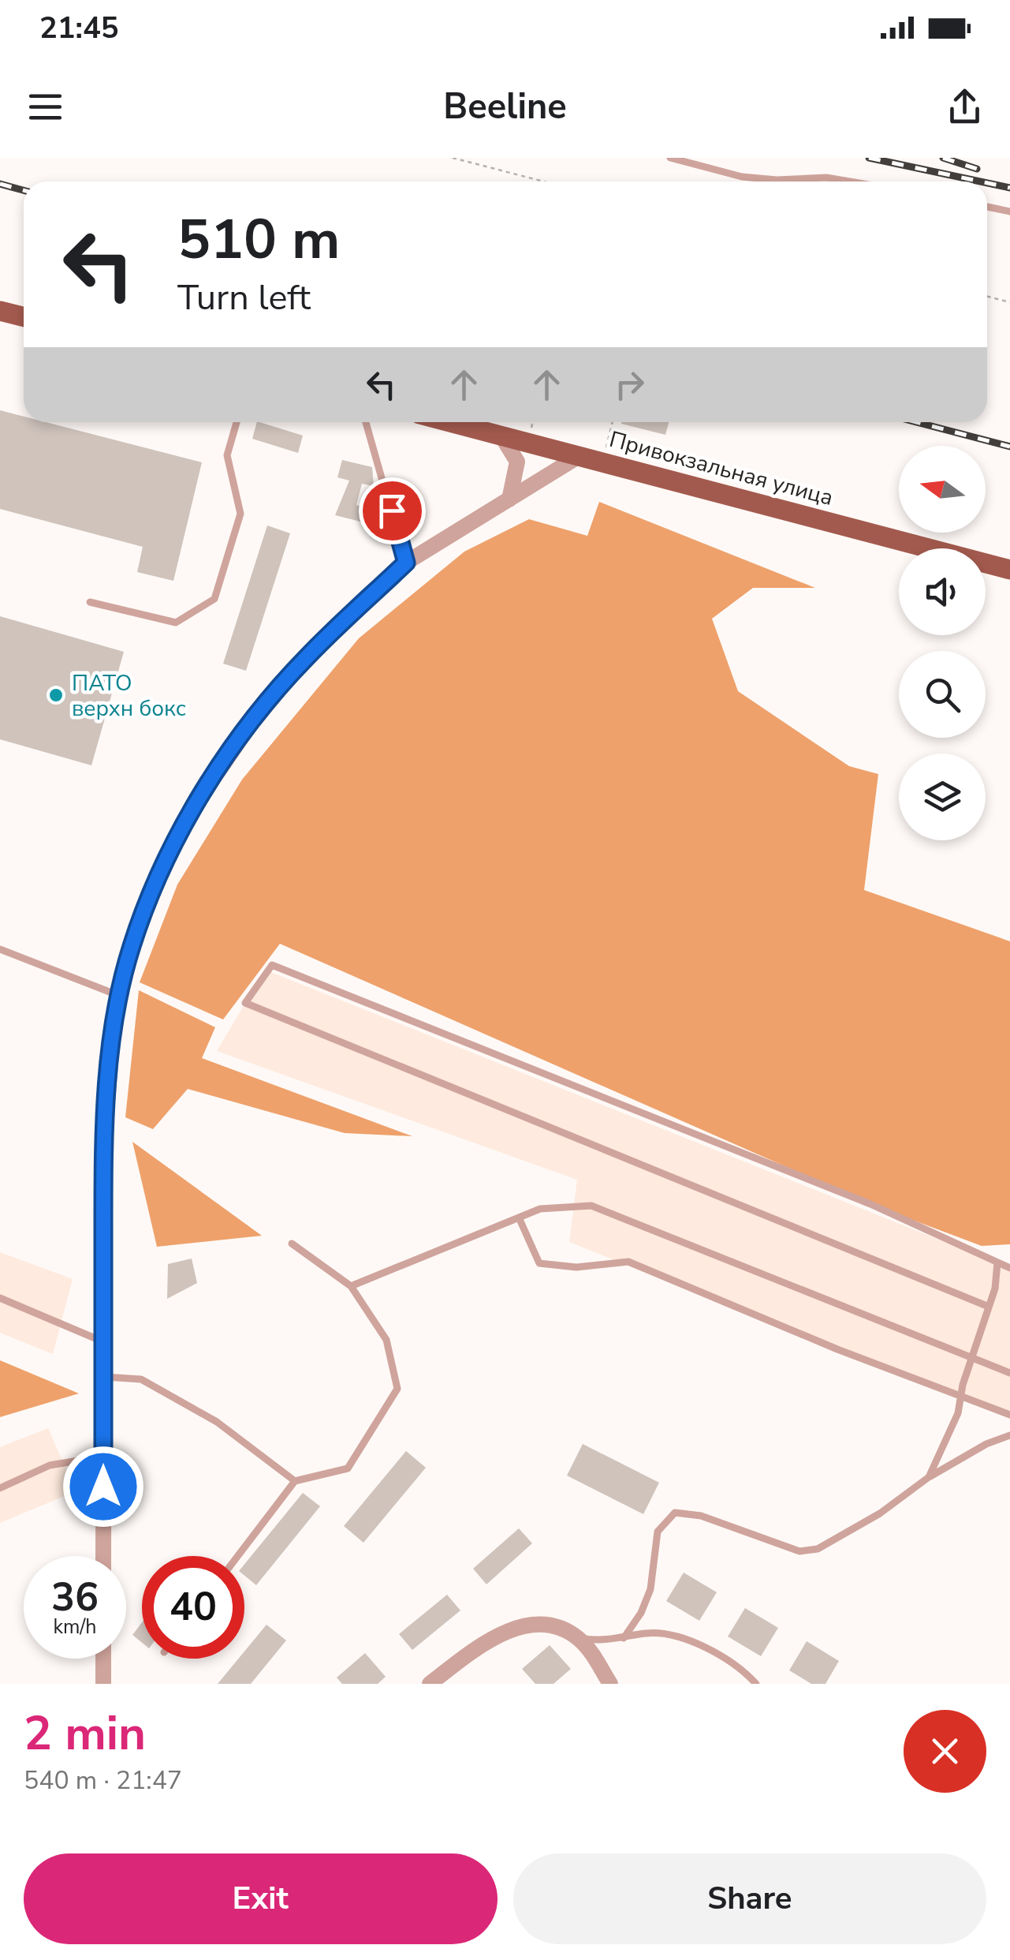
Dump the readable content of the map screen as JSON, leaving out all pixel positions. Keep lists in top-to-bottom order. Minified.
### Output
{"streets":{"main road":["Привокзальная улица"]},"places":["ПАТО верхн бокс"],"north":"left","page":{"status":"21:45","header":"Beeline","turn":["510 m","Turn left"],"speed":"36 km/h","limit":"40","heading":["2 min","540 m · 21:47"],"buttons":["Exit","Share"]}}
